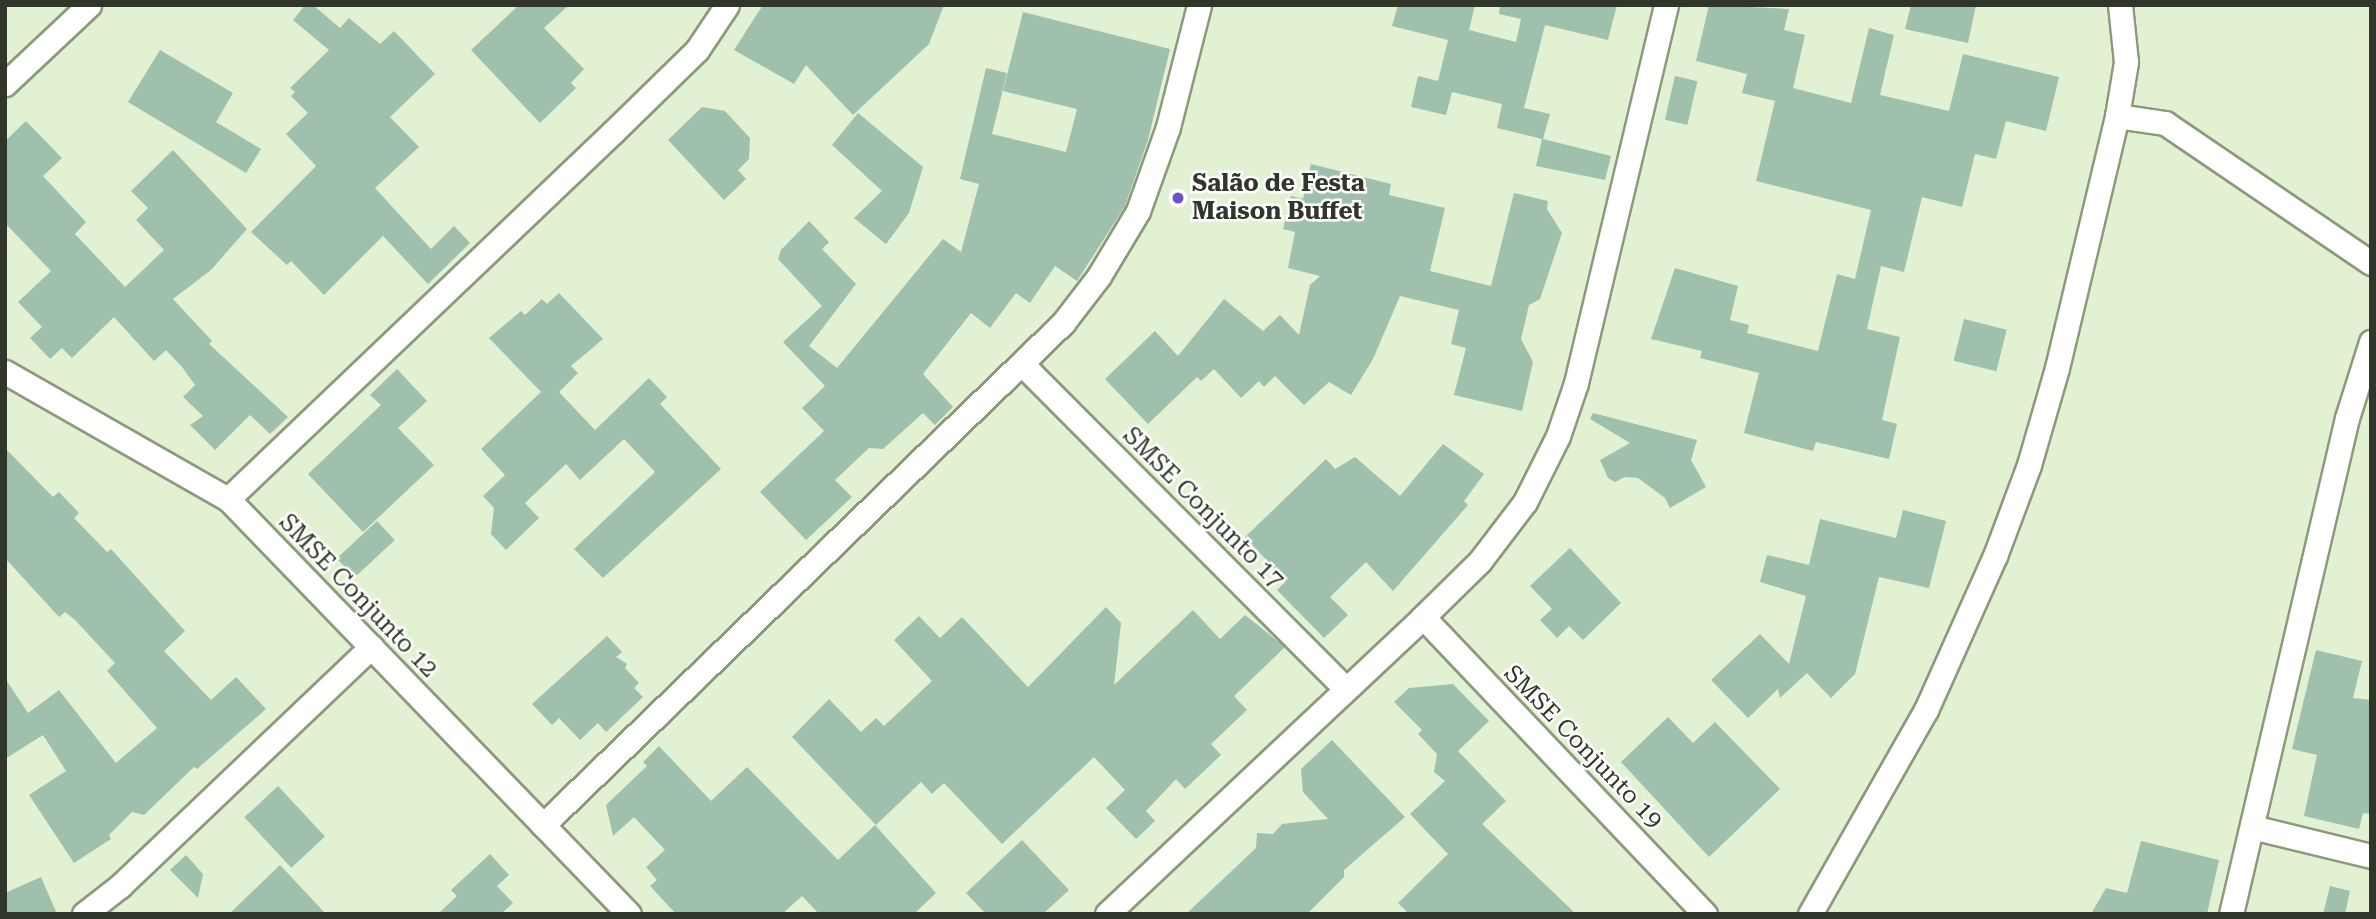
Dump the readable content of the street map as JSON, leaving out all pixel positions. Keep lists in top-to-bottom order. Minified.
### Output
{"streets":{"street":["SMSE Conjunto 17","SMSE Conjunto 12","SMSE Conjunto 19"]},"places":["Salão de Festa Maison Buffet"]}
